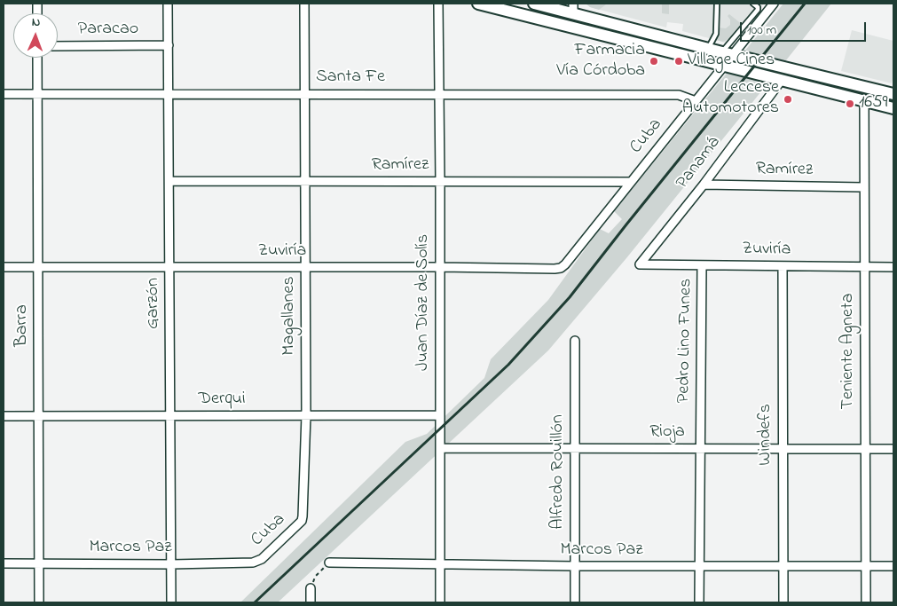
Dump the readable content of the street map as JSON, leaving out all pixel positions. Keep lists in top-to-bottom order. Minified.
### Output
{"streets":{"street":["Paracao","Santa Fe","Cuba","Panamá","Ramírez","Zuviría","Juan Díaz de Solís","Garzón","Magallanes","Barra","Pedro Lino Funes","Teniente Agneta","Derqui","Rioja","Windefs","Alfredo Rouillón","Marcos Paz"]},"crossings":[["Paracao","Garzón"],["Santa Fe","Cuba"],["Santa Fe","Juan Díaz de Solís"],["Santa Fe","Garzón"],["Santa Fe","Magallanes"],["Santa Fe","Barra"],["Cuba","Ramírez"],["Cuba","Zuviría"],["Cuba","Magallanes"],["Cuba","Marcos Paz"],["Panamá","Ramírez"],["Panamá","Zuviría"],["Ramírez","Juan Díaz de Solís"],["Ramírez","Garzón"],["Ramírez","Magallanes"],["Ramírez","Teniente Agneta"],["Zuviría","Juan Díaz de Solís"],["Zuviría","Garzón"],["Zuviría","Magallanes"],["Zuviría","Barra"],["Zuviría","Pedro Lino Funes"],["Zuviría","Teniente Agneta"],["Zuviría","Windefs"],["Juan Díaz de Solís","Derqui"],["Juan Díaz de Solís","Rioja"],["Juan Díaz de Solís","Marcos Paz"],["Garzón","Derqui"],["Garzón","Marcos Paz"],["Magallanes","Derqui"],["Barra","Derqui"],["Barra","Marcos Paz"],["Pedro Lino Funes","Rioja"],["Pedro Lino Funes","Marcos Paz"],["Teniente Agneta","Rioja"],["Teniente Agneta","Marcos Paz"],["Rioja","Windefs"],["Rioja","Alfredo Rouillón"],["Windefs","Marcos Paz"],["Alfredo Rouillón","Marcos Paz"]],"places":["Farmacia Vía Córdoba","Village Cines","Leccese Automotores","1659"],"scale_bar":"100 m","north":"top"}
